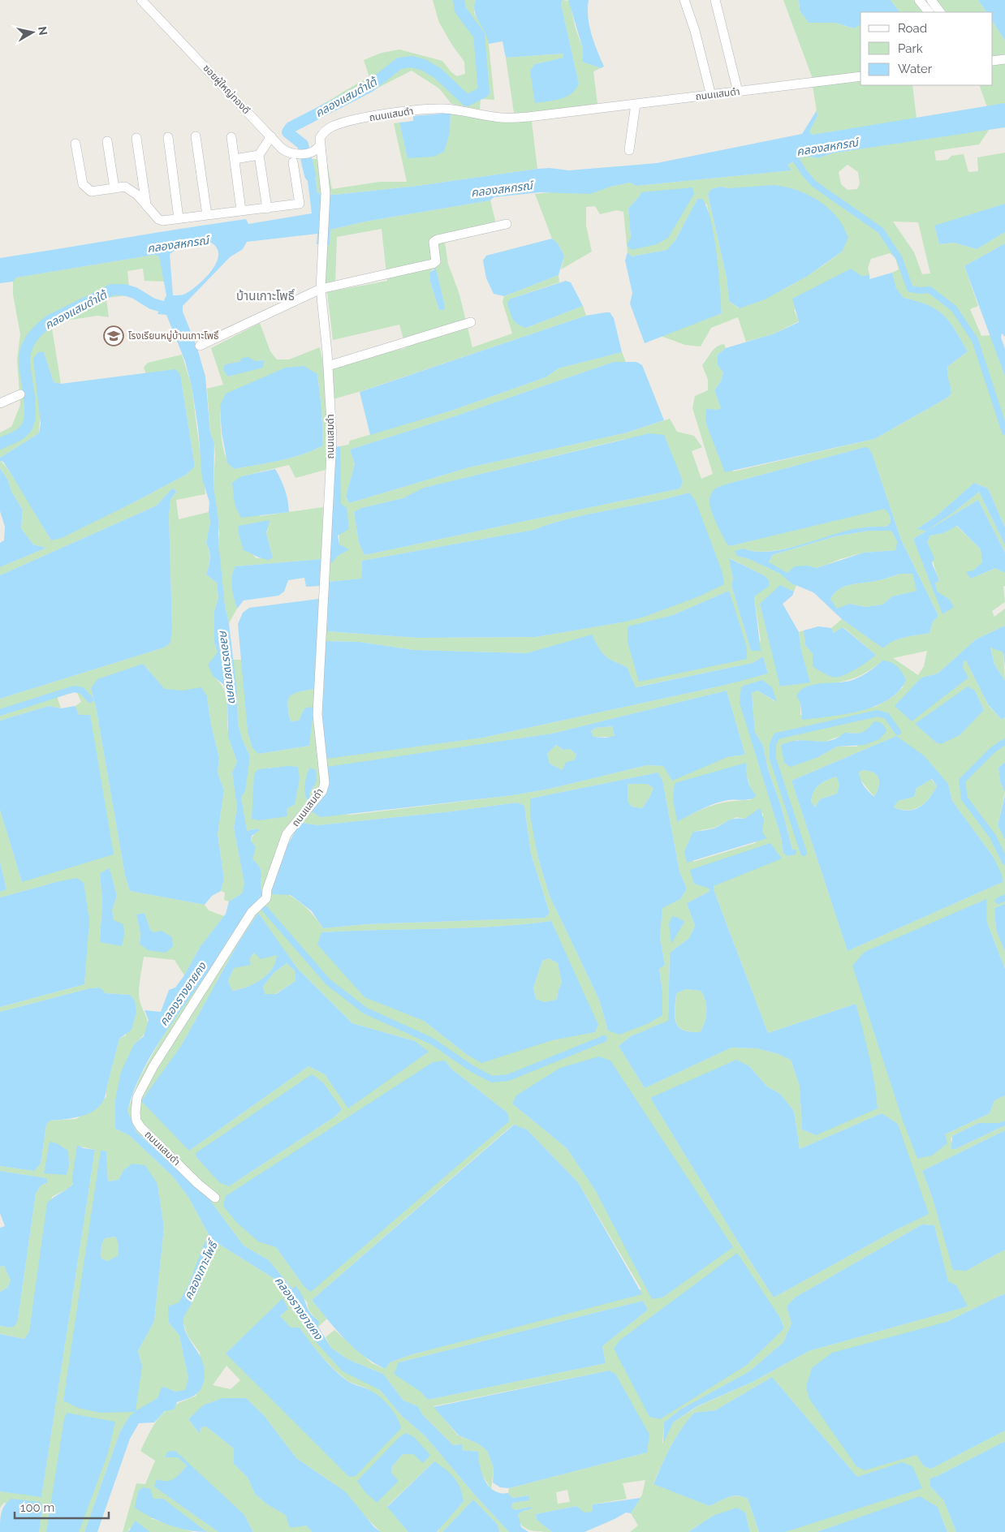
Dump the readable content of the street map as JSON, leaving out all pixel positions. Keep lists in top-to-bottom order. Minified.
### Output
{"streets":{"street":["ซอยผู้ใหญ่ทองดี","ถนนแสมดำ"]},"crossings":[["ซอยผู้ใหญ่ทองดี","ถนนแสมดำ"]],"districts":["บ้านเกาะโพธิ์"],"water":["คลองแสมดำใต้","คลองสหกรณ์","คลองรางยายคง","คลองเกาะโพธิ์"],"places":{"school or university":["โรงเรียนหมู่บ้านเกาะโพธิ์"]},"legend":["Road","Park","Water"],"scale_bar":"100 m","north":"right"}
